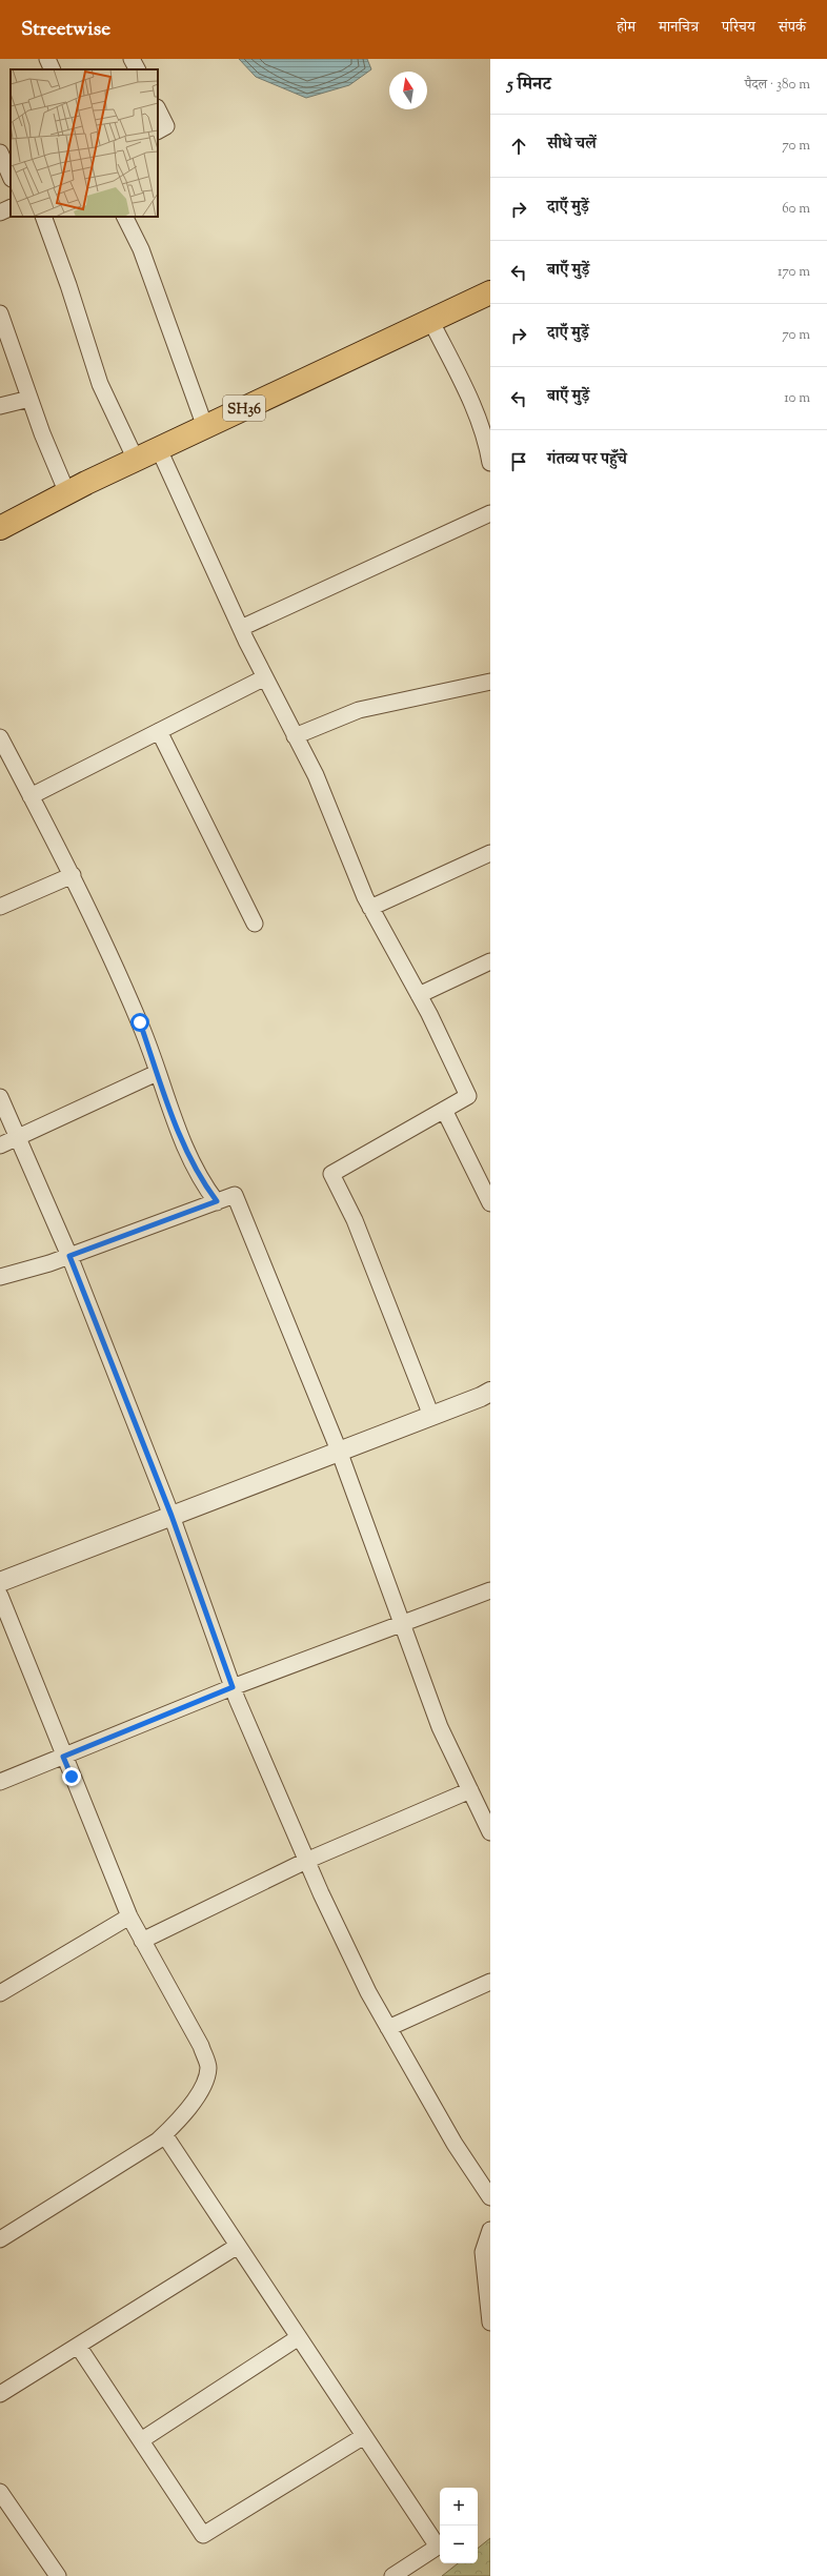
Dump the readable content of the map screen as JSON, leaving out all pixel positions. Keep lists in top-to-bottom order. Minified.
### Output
{"streets":{"highway":["SH36"]},"north":"top","page":{"header":"Streetwise","nav":["होम","मानचित्र","परिचय","संपर्क"],"heading":["5 मिनट","पैदल · 380 m"],"list":[["सीधे चलें","70 m"],["दाएँ मुड़ें","60 m"],["बाएँ मुड़ें","170 m"],["दाएँ मुड़ें","70 m"],["बाएँ मुड़ें","10 m"],"गंतव्य पर पहुँचे"],"map_buttons":["+","−"]}}
